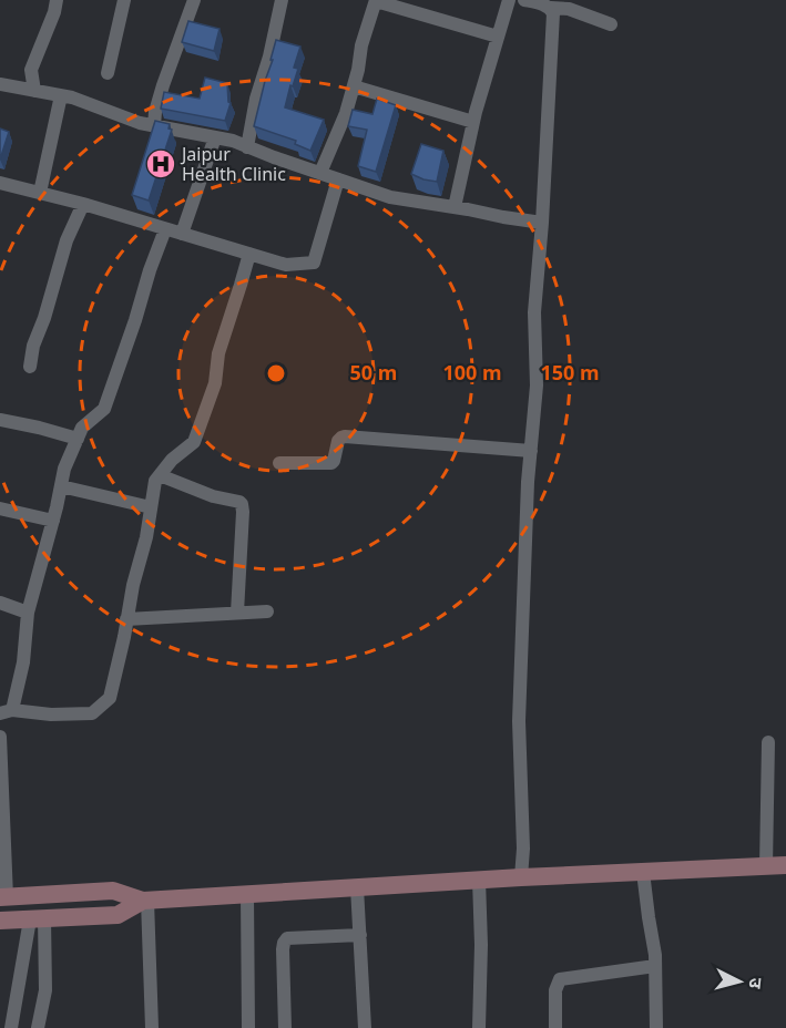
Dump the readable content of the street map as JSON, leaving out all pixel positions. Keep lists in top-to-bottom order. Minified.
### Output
{"places":{"hospital":["Jaipur Health Clinic"]},"north":"right","rings":["50 m","100 m","150 m"]}
